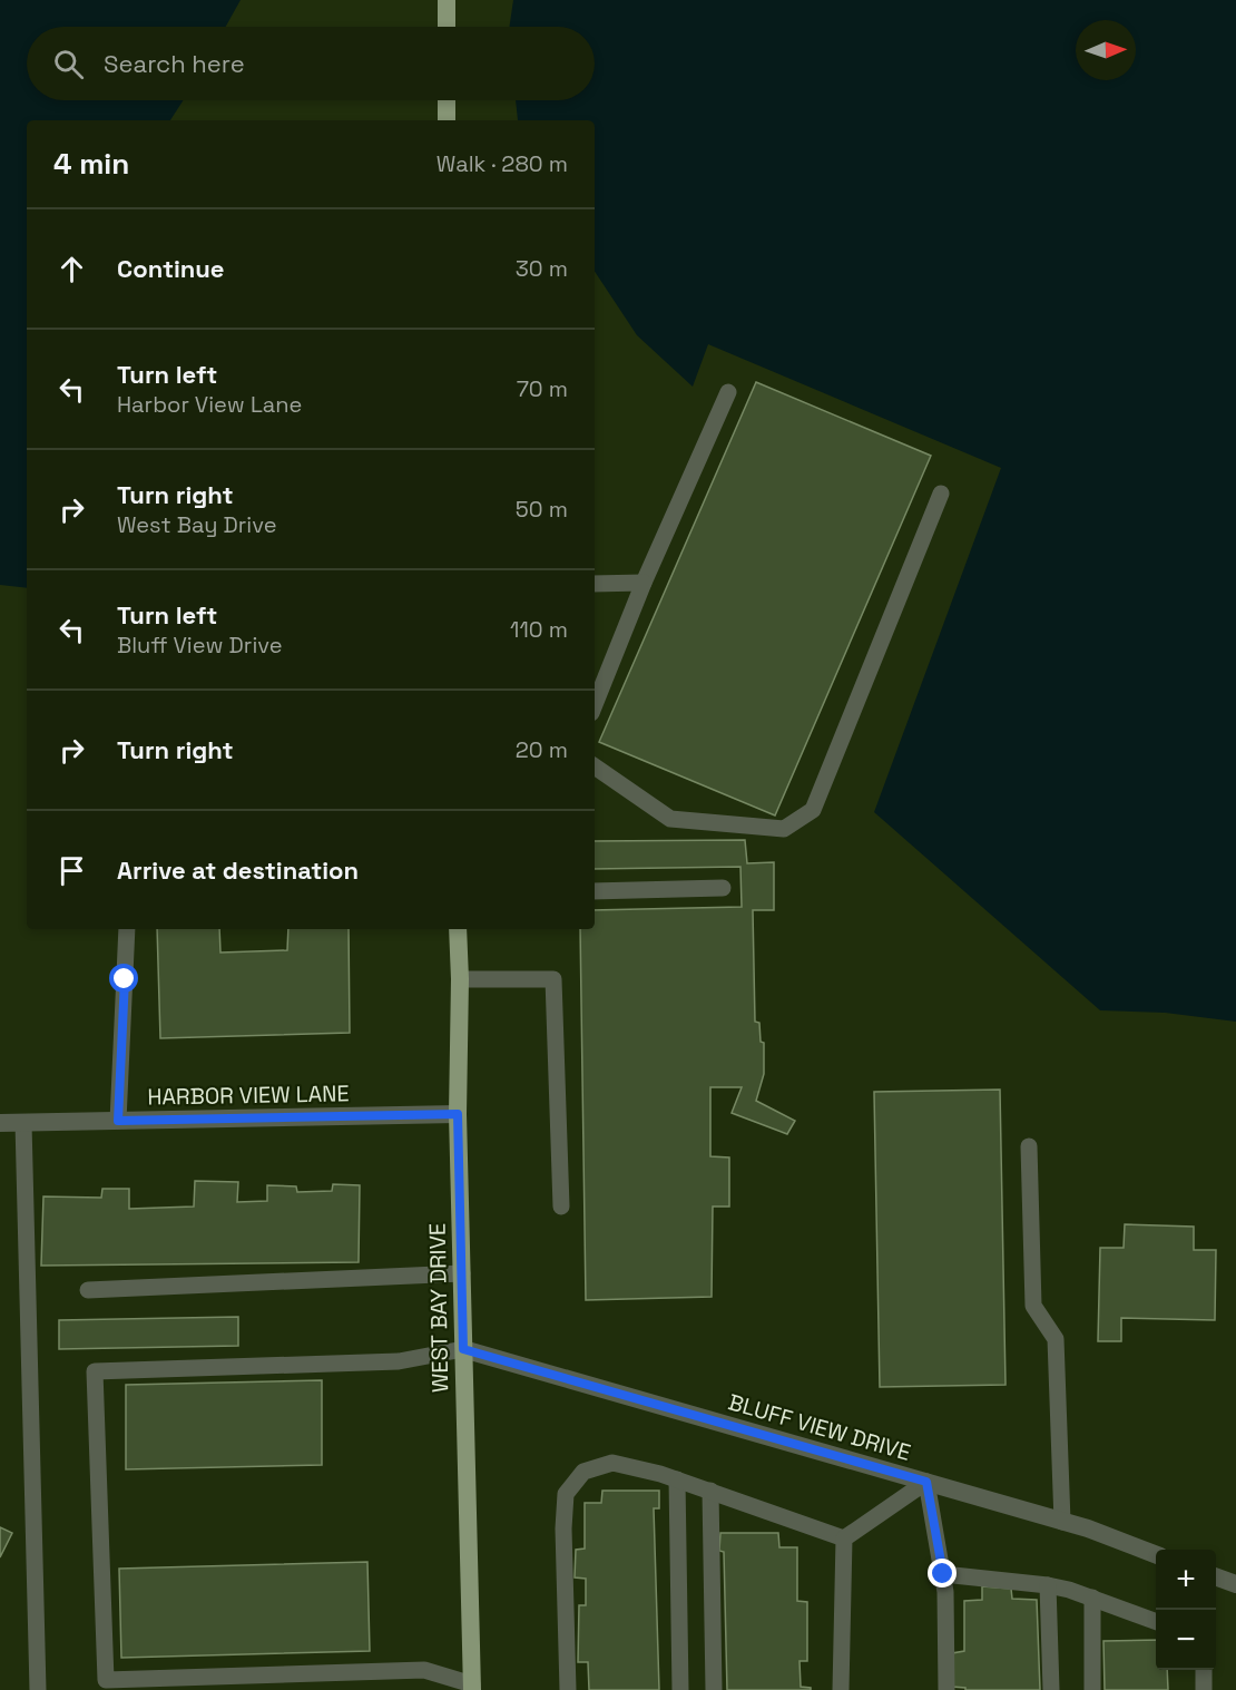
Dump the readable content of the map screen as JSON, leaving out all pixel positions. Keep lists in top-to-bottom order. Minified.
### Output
{"streets":{"main road":["WEST BAY DRIVE"],"street":["HARBOR VIEW LANE","BLUFF VIEW DRIVE"]},"crossings":[["HARBOR VIEW LANE","WEST BAY DRIVE"],["WEST BAY DRIVE","BLUFF VIEW DRIVE"]],"north":"right","page":{"search":"Search here","heading":["4 min","Walk · 280 m"],"list":[["Continue","30 m"],["Turn left","Harbor View Lane","70 m"],["Turn right","West Bay Drive","50 m"],["Turn left","Bluff View Drive","110 m"],["Turn right","20 m"],"Arrive at destination"],"map_buttons":["+","−"]}}
